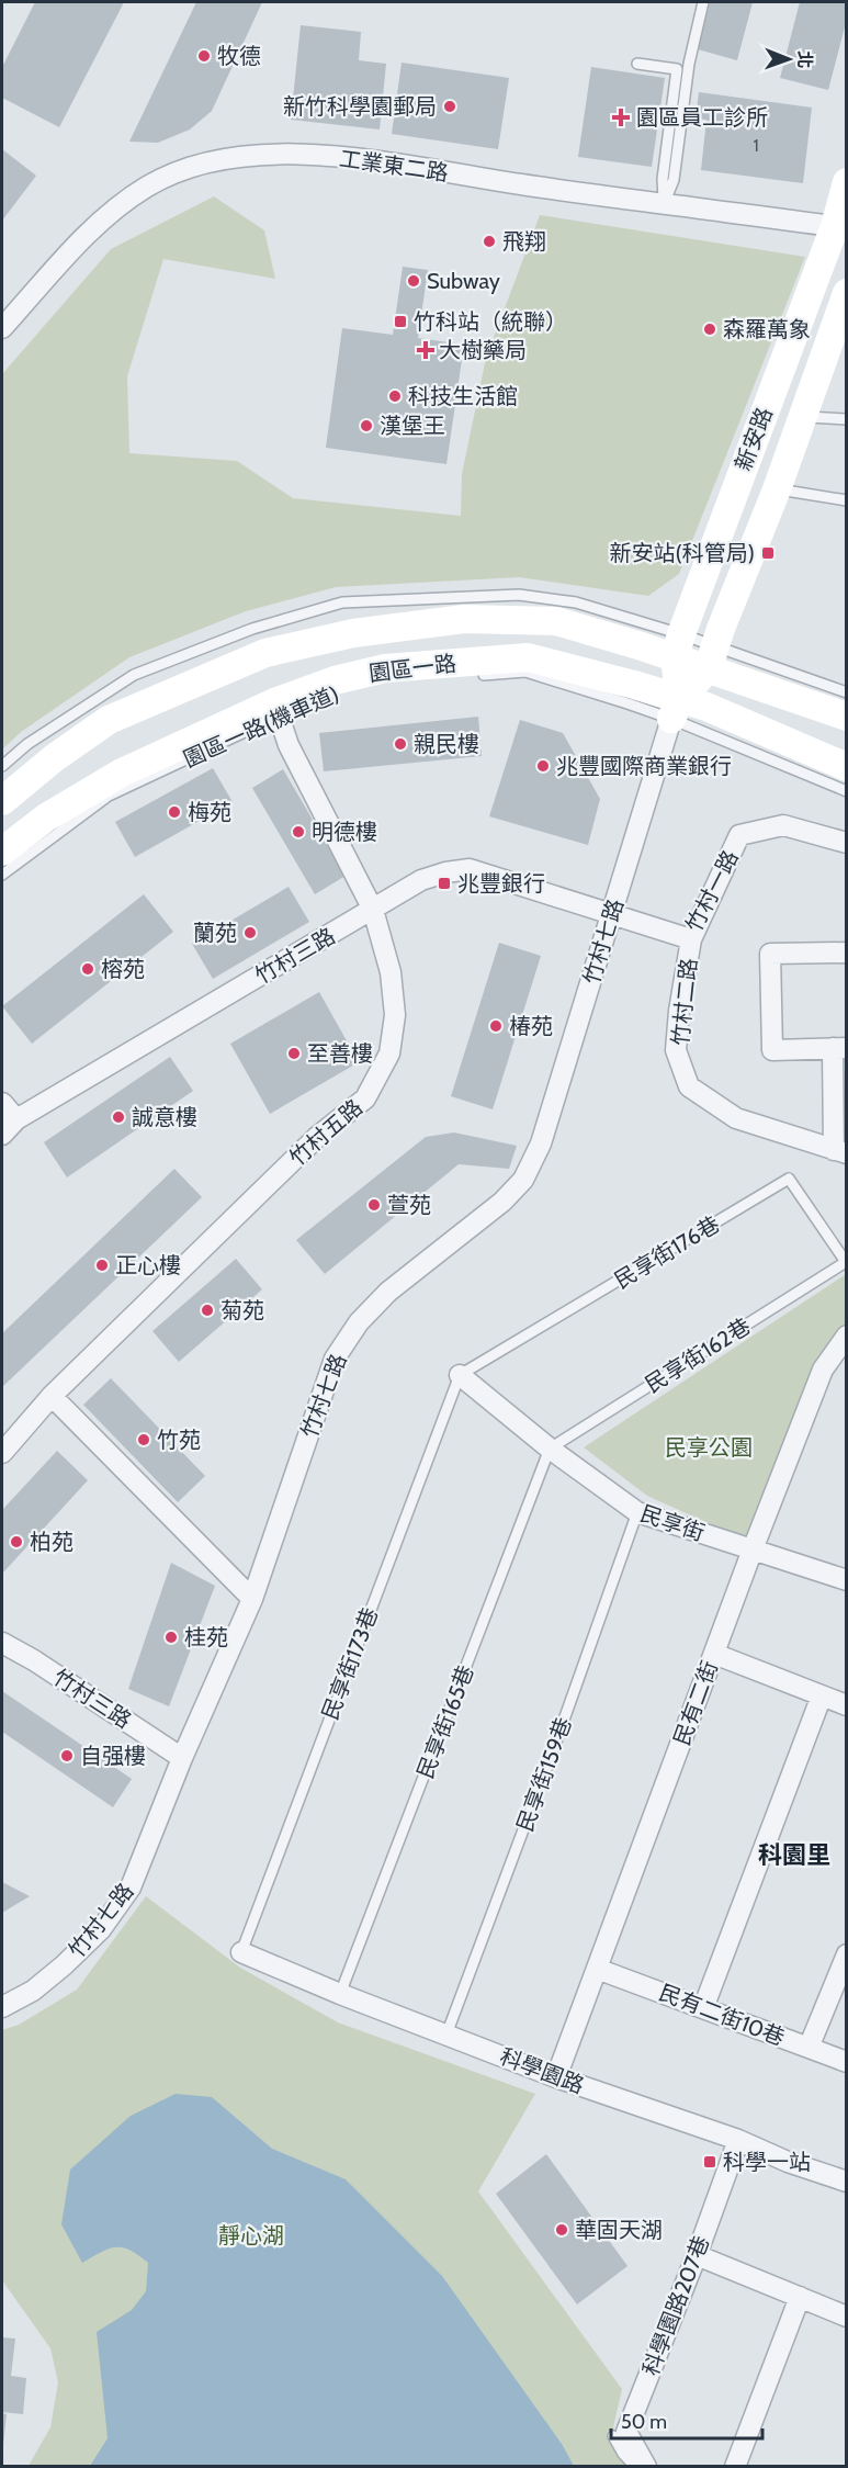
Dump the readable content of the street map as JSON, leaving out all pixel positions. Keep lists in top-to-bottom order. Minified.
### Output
{"streets":{"street":["工業東二路","新安路","園區一路","竹村一路","竹村七路","竹村三路","竹村二路","竹村五路","民享街","民有二街","民有二街10巷","科學園路","科學園路207巷"],"lane":["園區一路(機車道)","民享街176巷","民享街162巷","民享街173巷","民享街165巷","民享街159巷"]},"crossings":[["工業東二路","新安路"],["新安路","園區一路"],["新安路","竹村七路"],["園區一路","竹村七路"],["園區一路(機車道)","竹村五路"],["竹村一路","竹村七路"],["竹村一路","竹村三路"],["竹村一路","竹村二路"],["竹村七路","竹村三路"],["竹村三路","竹村五路"],["民享街176巷","民享街162巷"],["民享街176巷","民享街"],["民享街176巷","民享街173巷"],["民享街162巷","民享街"],["民享街162巷","民享街165巷"],["民享街","民享街173巷"],["民享街","民有二街"],["民享街","民享街165巷"],["民享街","民享街159巷"],["民享街173巷","科學園路"],["民有二街","民有二街10巷"],["民有二街","科學園路"],["民享街165巷","科學園路"],["民享街159巷","科學園路"],["科學園路","科學園路207巷"]],"districts":["科園里"],"parks":["民享公園","靜心湖"],"places":{"other":["牧德","新竹科學園郵局","飛翔","Subway","森羅萬象","科技生活館","漢堡王","親民樓","兆豐國際商業銀行","梅苑","明德樓","蘭苑","榕苑","椿苑","至善樓","誠意樓","萱苑","正心樓","菊苑","竹苑","柏苑","桂苑","自强樓","華固天湖"],"health":["園區員工診所","大樹藥局"],"transit":["竹科站（統聯）","新安站(科管局)","兆豐銀行","科學一站"]},"house_numbers":["1"],"scale_bar":"50 m","north":"right"}
